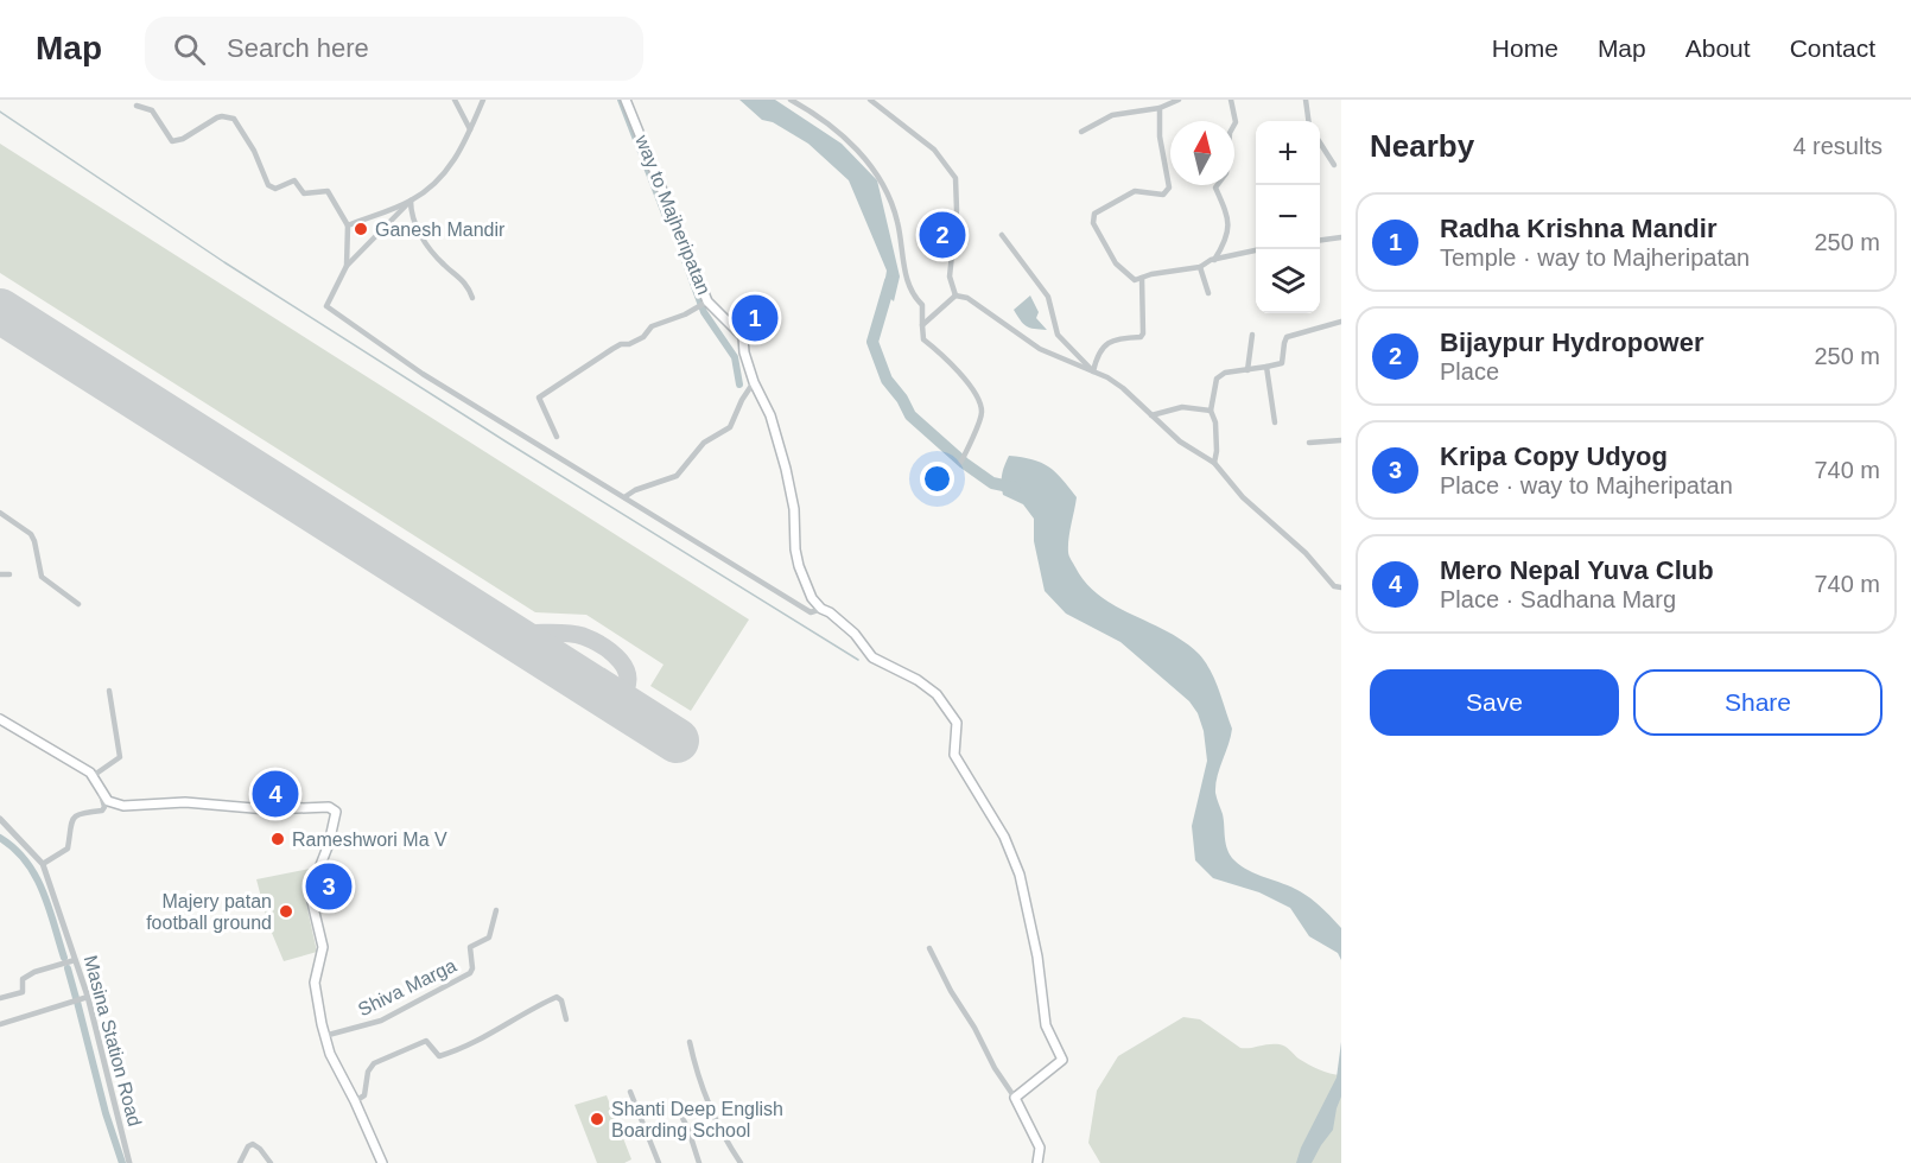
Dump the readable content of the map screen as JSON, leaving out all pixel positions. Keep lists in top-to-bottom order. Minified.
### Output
{"streets":{"main road":["way to Majheripatan"],"street":["Shiva Marga","Masina Station Road"]},"places":["Ganesh Mandir","Rameshwori Ma V","Majery patan football ground","Shanti Deep English Boarding School"],"north":"top","page":{"header":"Map","search":"Search here","nav":["Home","Map","About","Contact"],"heading":["Nearby","4 results"],"map_buttons":["+","−"],"list":[{"mark":"1","name":"Radha Krishna Mandir","note":"Temple · way to Majheripatan","value":"250 m"},{"mark":"2","name":"Bijaypur Hydropower","note":"Place","value":"250 m"},{"mark":"3","name":"Kripa Copy Udyog","note":"Place · way to Majheripatan","value":"740 m"},{"mark":"4","name":"Mero Nepal Yuva Club","note":"Place · Sadhana Marg","value":"740 m"}],"pins":["2","1","4","3"],"buttons":["Save","Share"]}}
